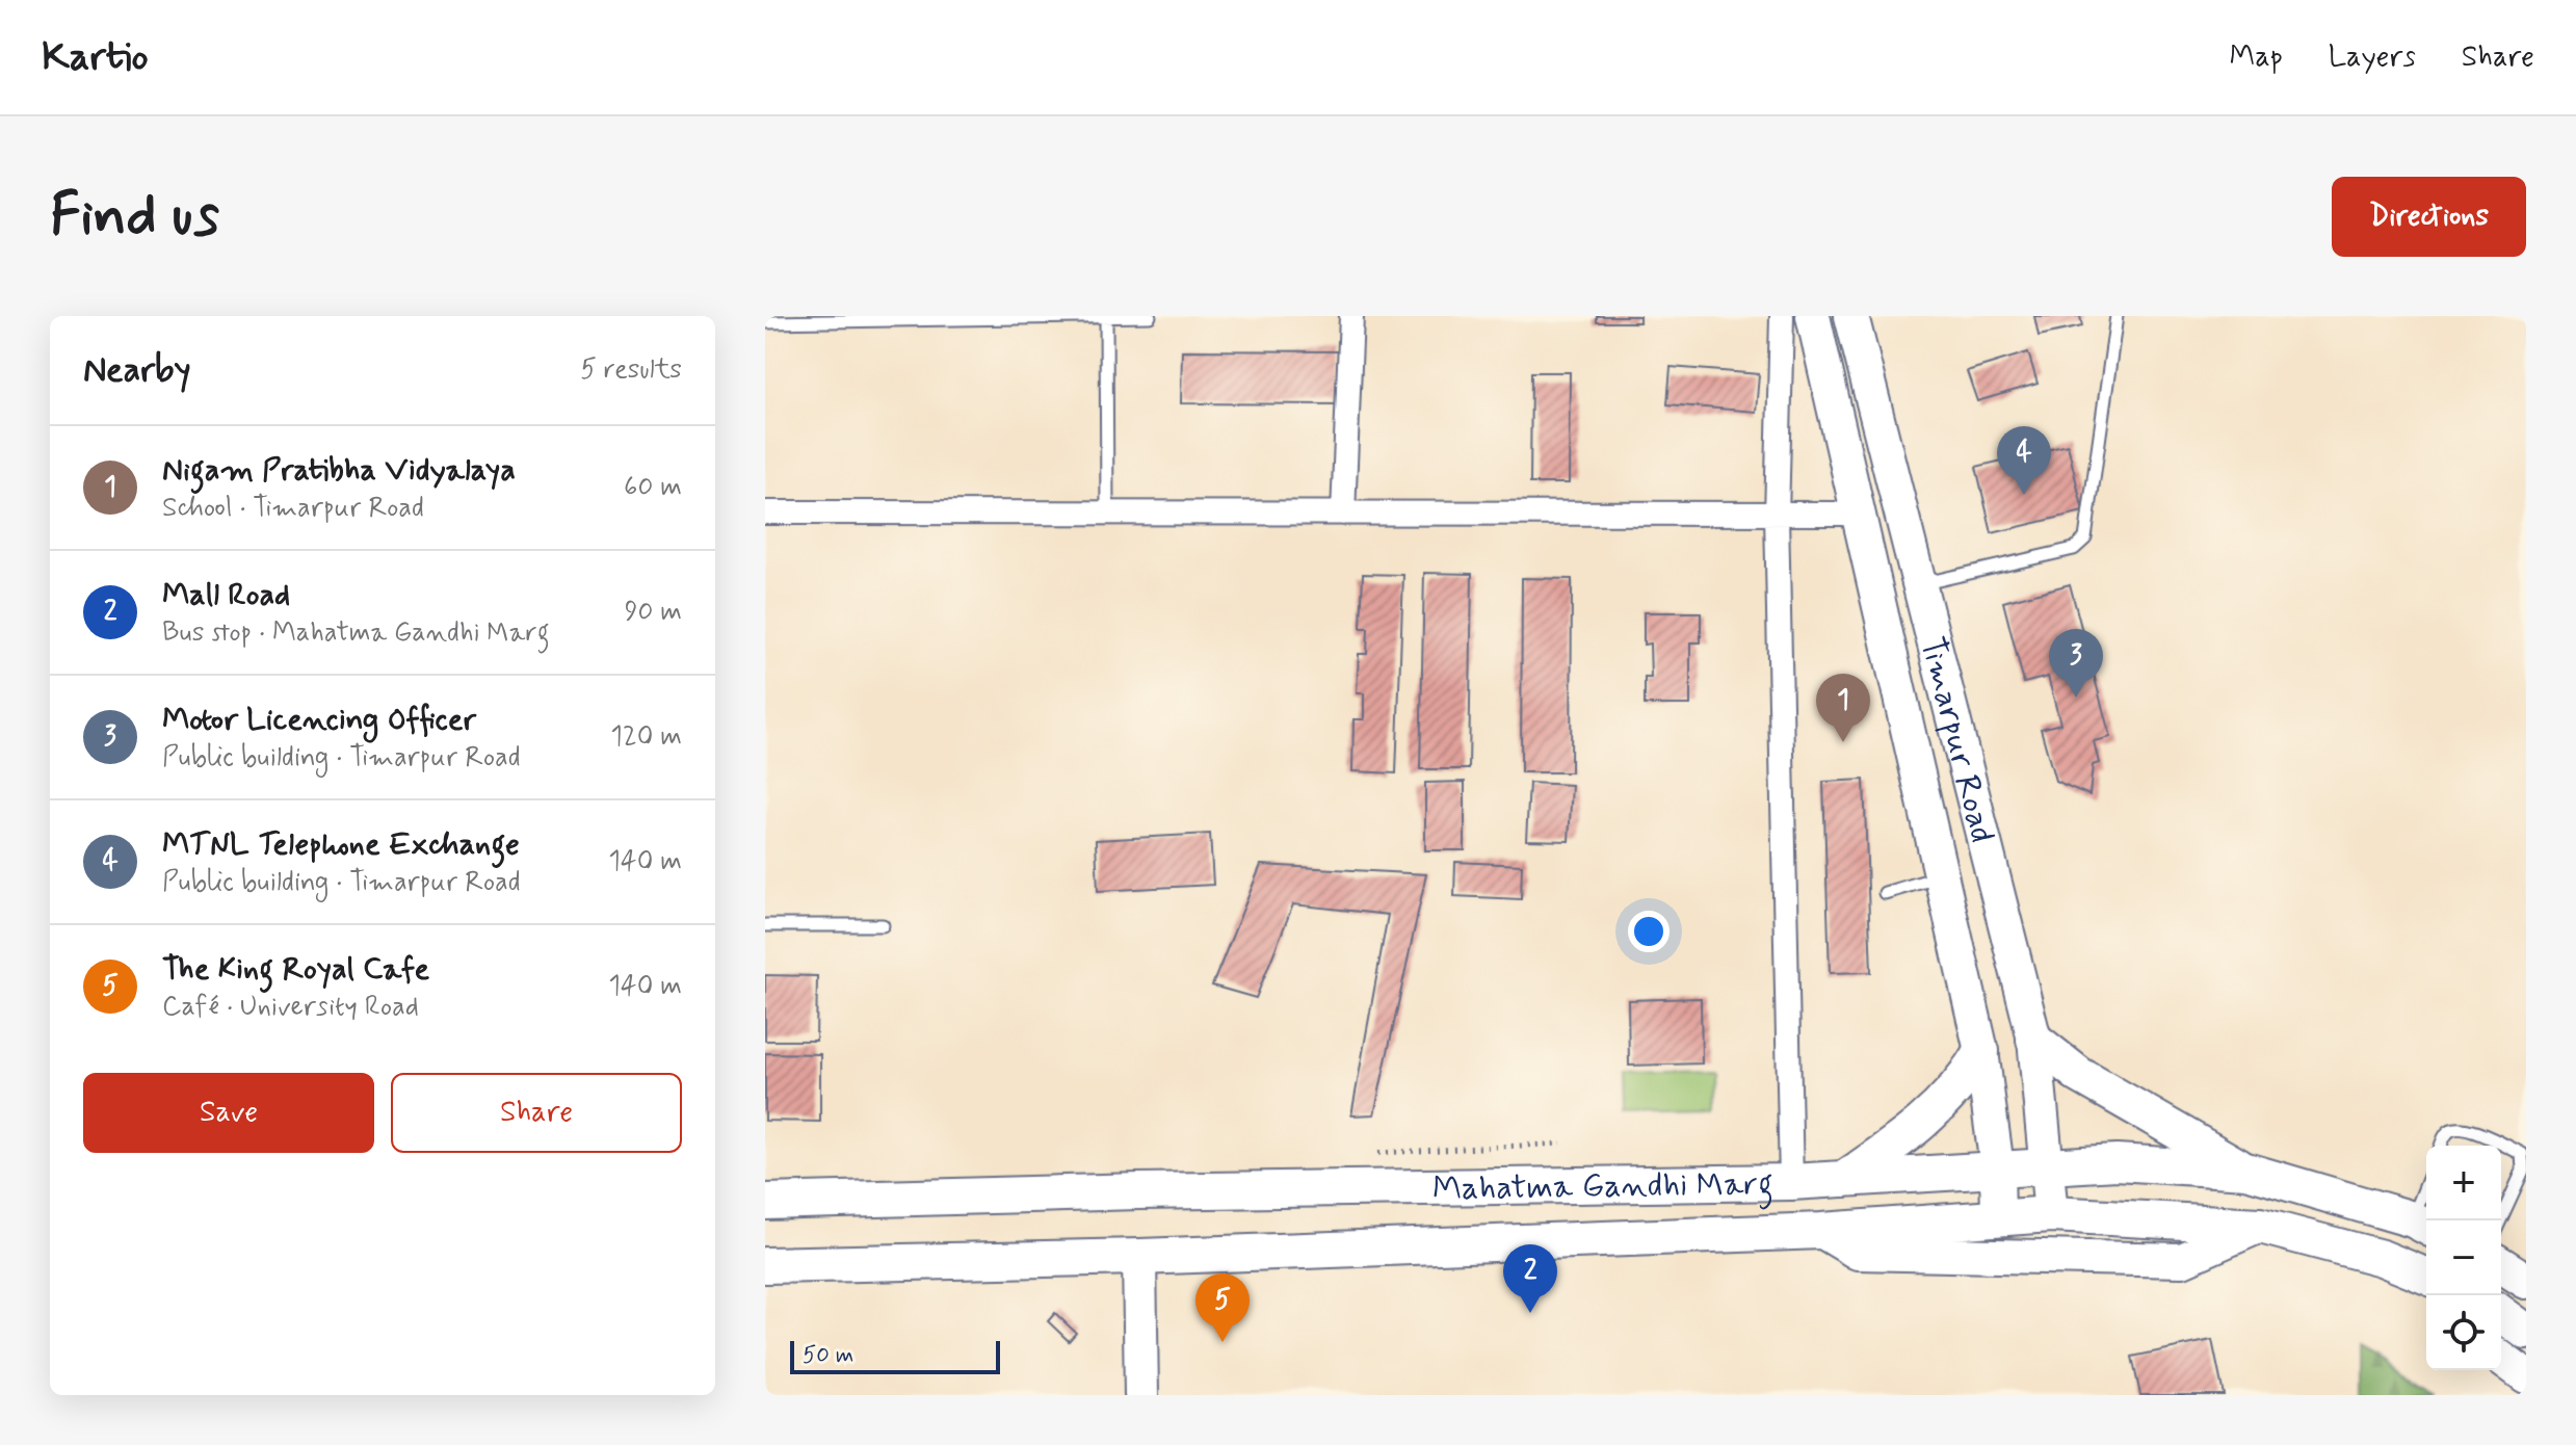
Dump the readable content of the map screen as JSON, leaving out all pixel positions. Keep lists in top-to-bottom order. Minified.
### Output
{"streets":{"main road":["Mahatma Gandhi Marg"],"street":["Timarpur Road"]},"crossings":[["Timarpur Road","Mahatma Gandhi Marg"]],"scale_bar":"50 m","page":{"header":"Kartio","nav":["Map","Layers","Share"],"buttons":["Directions",["Save","Share"]],"title":"Find us","heading":["Nearby","5 results"],"list":[{"mark":"1","name":"Nigam Pratibha Vidyalaya","note":"School · Timarpur Road","value":"60 m"},{"mark":"2","name":"Mall Road","note":"Bus stop · Mahatma Gandhi Marg","value":"90 m"},{"mark":"3","name":"Motor Licencing Officer","note":"Public building · Timarpur Road","value":"120 m"},{"mark":"4","name":"MTNL Telephone Exchange","note":"Public building · Timarpur Road","value":"140 m"},{"mark":"5","name":"The King Royal Cafe","note":"Café · University Road","value":"140 m"}],"pins":["4","3","1","2","5"],"map_buttons":["+","−"],"scale":"50 m"}}
